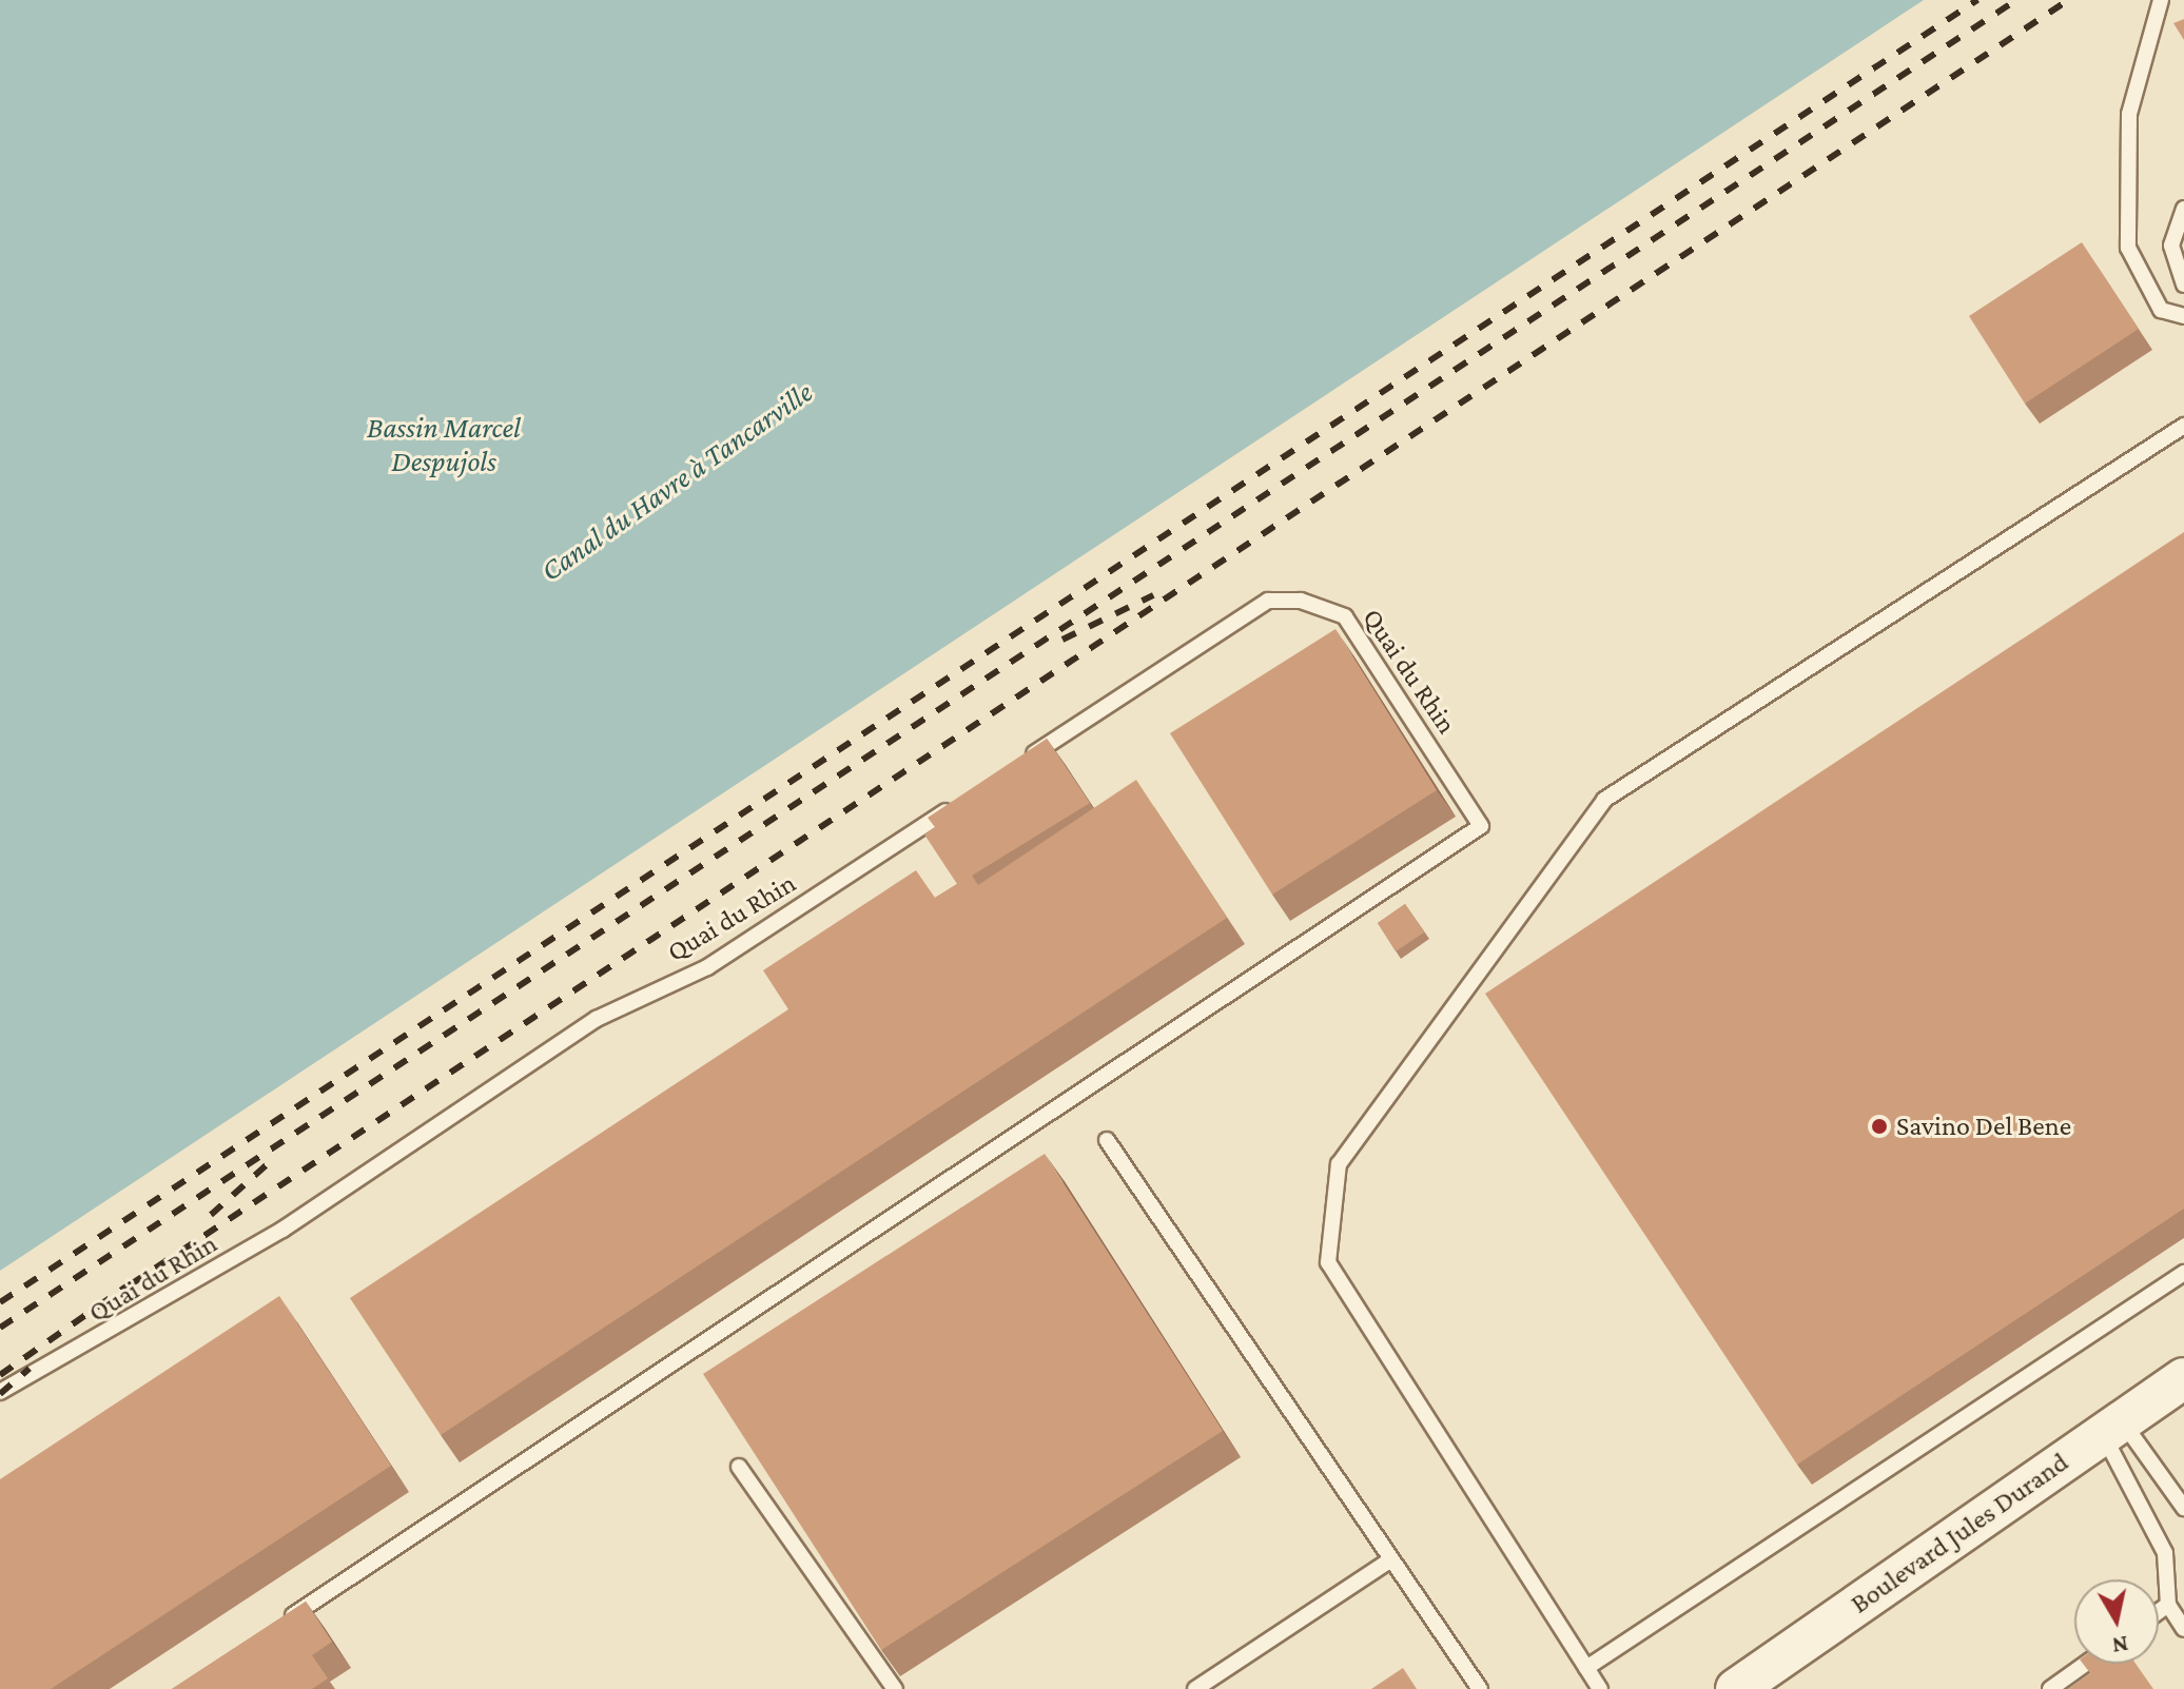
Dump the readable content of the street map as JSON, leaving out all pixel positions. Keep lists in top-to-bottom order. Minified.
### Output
{"streets":{"main road":["Boulevard Jules Durand"],"lane":["Quai du Rhin"]},"water":["Bassin Marcel Despujols","Canal du Havre à Tancarville"],"places":["Savino Del Bene"],"north":"bottom"}
